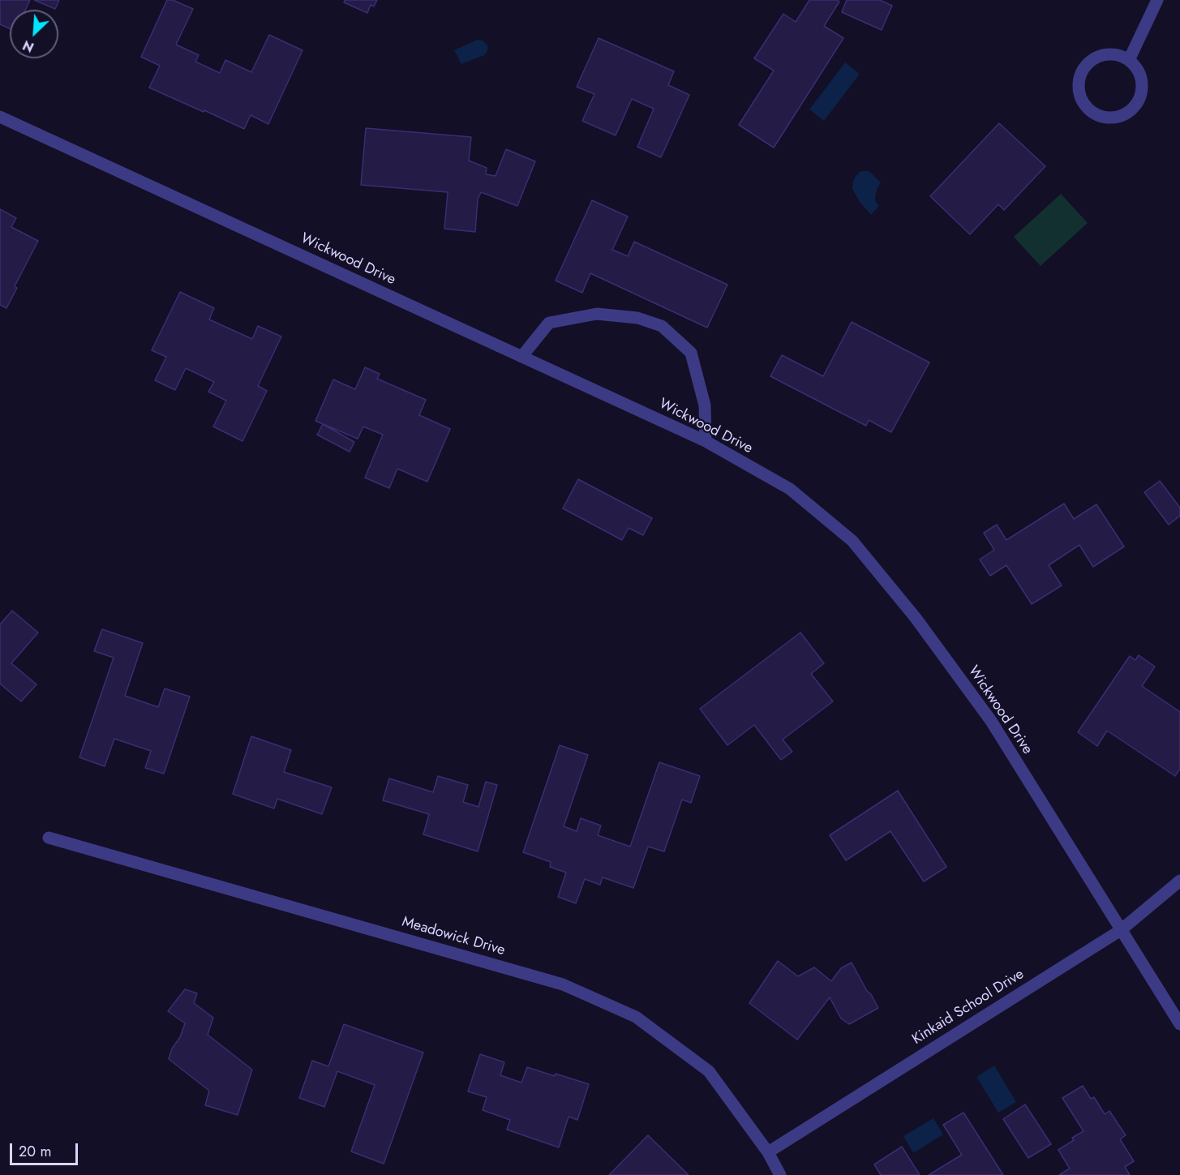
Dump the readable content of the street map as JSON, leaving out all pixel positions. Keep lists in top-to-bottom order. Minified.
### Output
{"streets":{"street":["Wickwood Drive","Meadowick Drive","Kinkaid School Drive"]},"crossings":[["Wickwood Drive","Kinkaid School Drive"],["Meadowick Drive","Kinkaid School Drive"]],"scale_bar":"20 m","north":"bottom left"}
